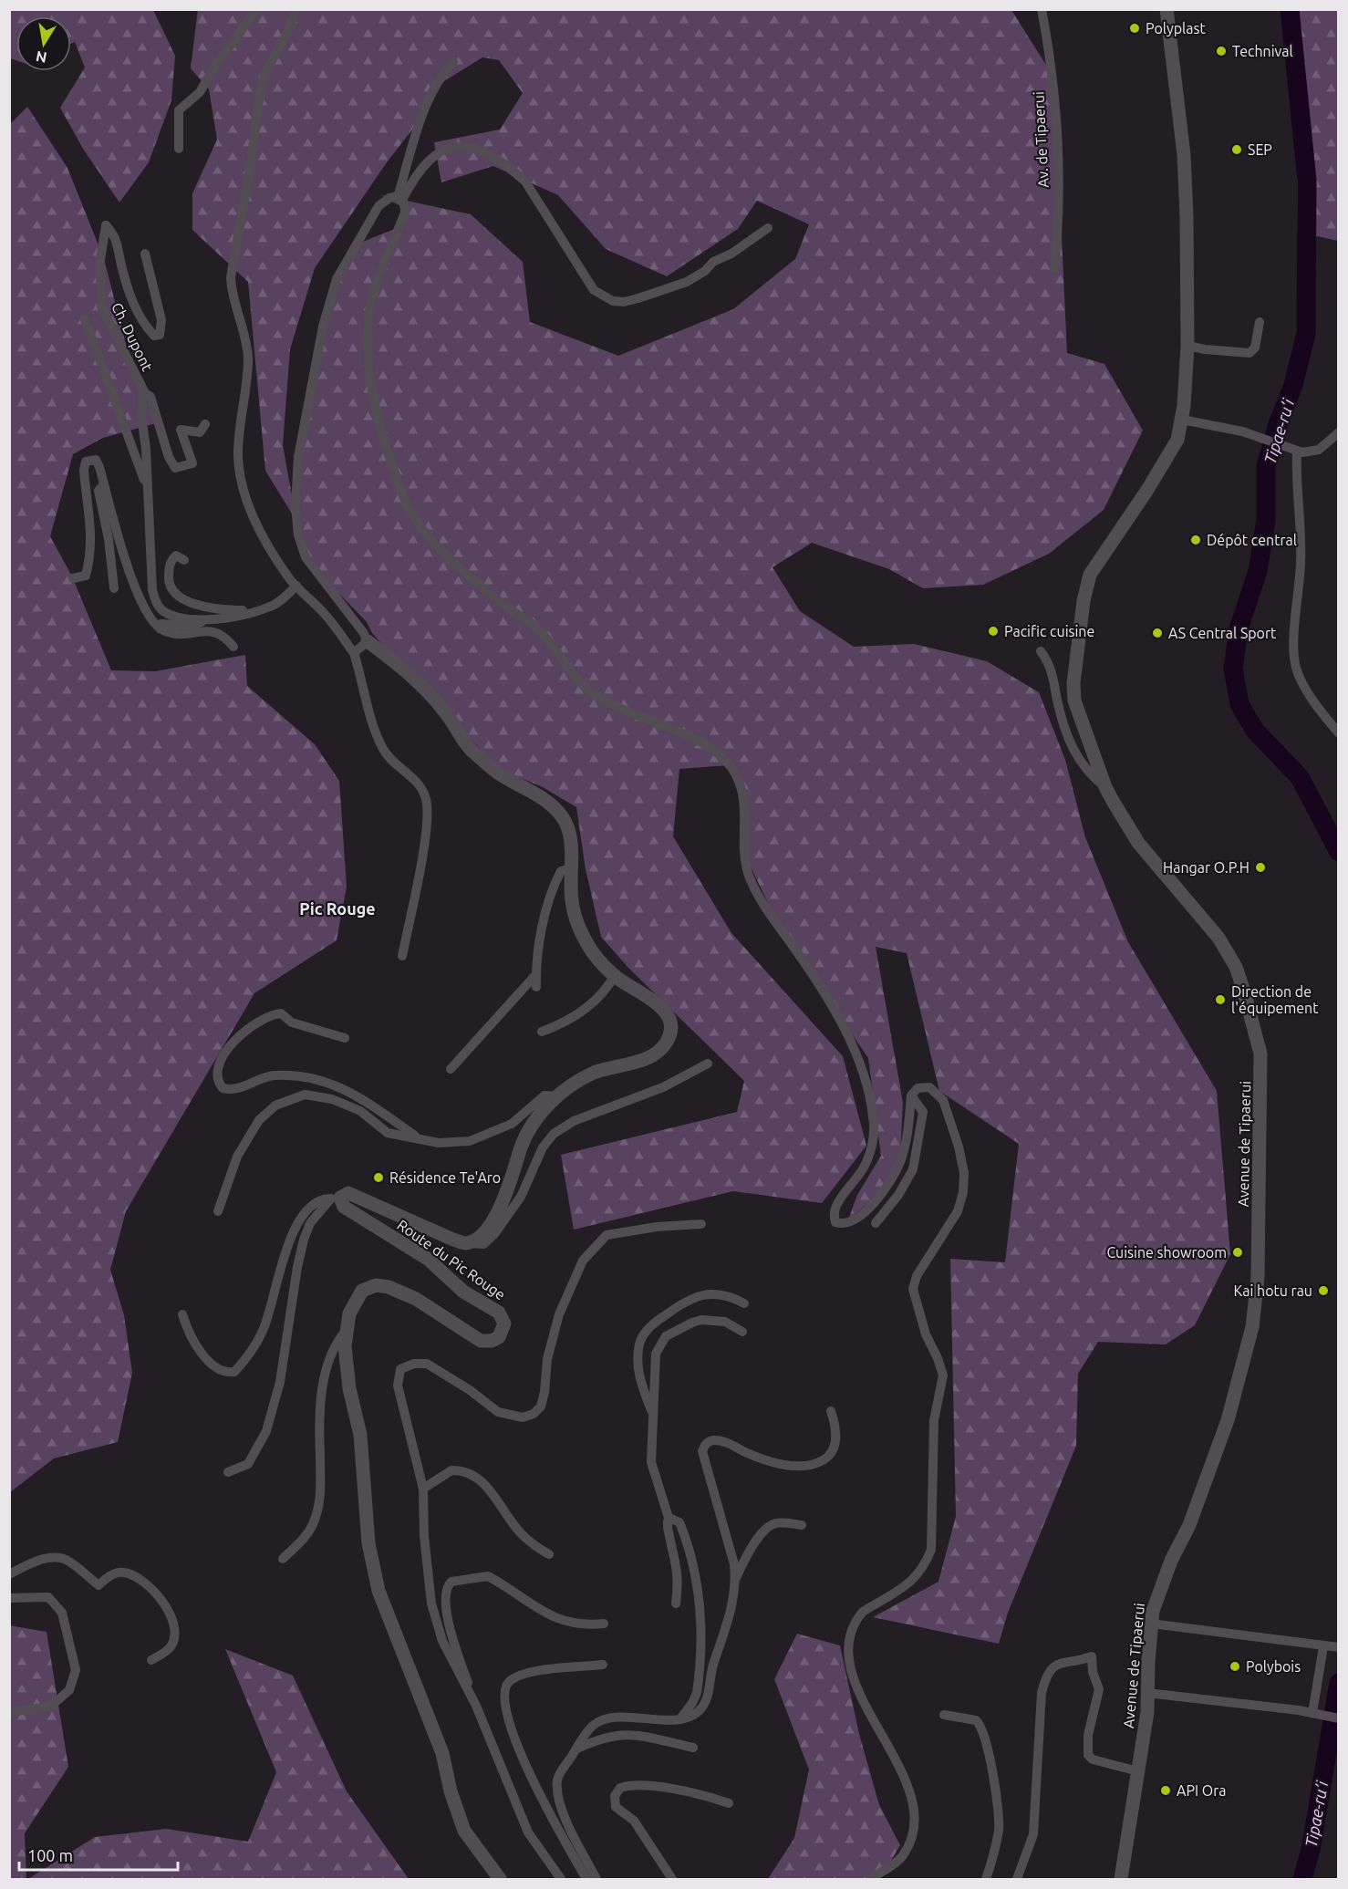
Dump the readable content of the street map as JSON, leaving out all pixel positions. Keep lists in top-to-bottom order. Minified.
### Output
{"streets":{"street":["Av. de Tipaerui","Ch. Dupont","Avenue de Tipaerui","Route du Pic Rouge"]},"districts":["Pic Rouge"],"water":["Tipae-ru’i"],"places":["Polyplast","Technival","SEP","Dépôt central","Pacific cuisine","AS Central Sport","Hangar O.P.H","Direction de l'équipement","Résidence Te'Aro","Cuisine showroom","Kai hotu rau","Polybois","API Ora"],"scale_bar":"100 m","north":"bottom"}
